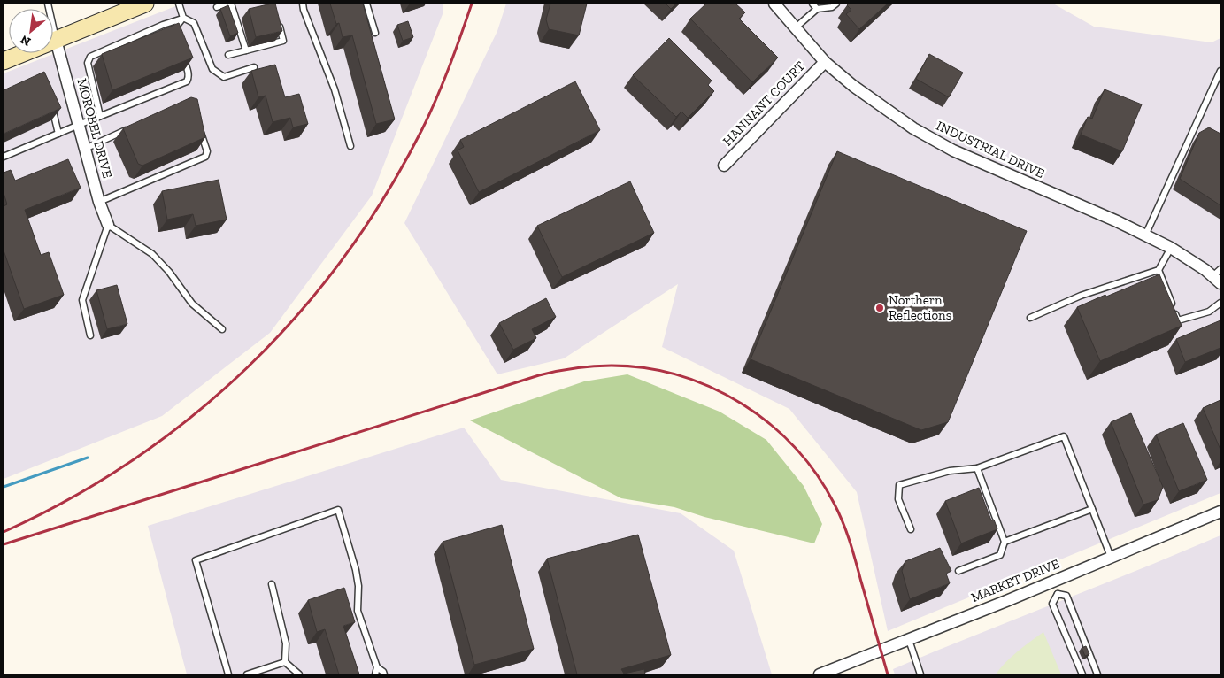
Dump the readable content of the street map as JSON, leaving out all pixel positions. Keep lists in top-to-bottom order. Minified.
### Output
{"streets":{"street":["HANNANT COURT","MOROBEL DRIVE","INDUSTRIAL DRIVE","MARKET DRIVE"]},"crossings":[["HANNANT COURT","INDUSTRIAL DRIVE"]],"places":["Northern Reflections"],"north":"bottom left"}
